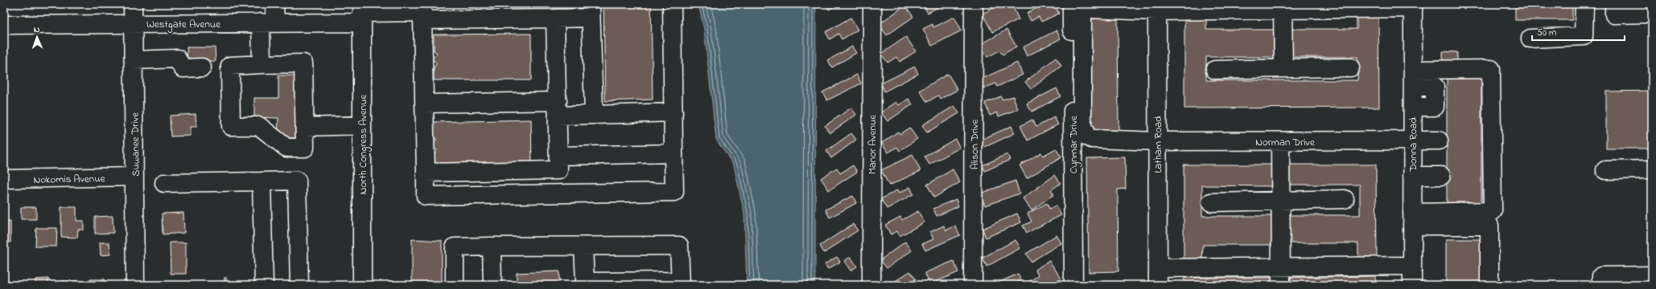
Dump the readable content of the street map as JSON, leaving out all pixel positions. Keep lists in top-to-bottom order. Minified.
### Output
{"streets":{"street":["Westgate Avenue","Norman Drive","Suwanee Drive","North Congress Avenue","Manor Avenue","Alison Drive","Cynmar Drive","Latham Road","Donna Road","Nokomis Avenue"]},"crossings":[["Westgate Avenue","Suwanee Drive"],["Westgate Avenue","North Congress Avenue"],["Norman Drive","Latham Road"],["Norman Drive","Donna Road"],["Suwanee Drive","Nokomis Avenue"]],"scale_bar":"50 m","north":"top"}
